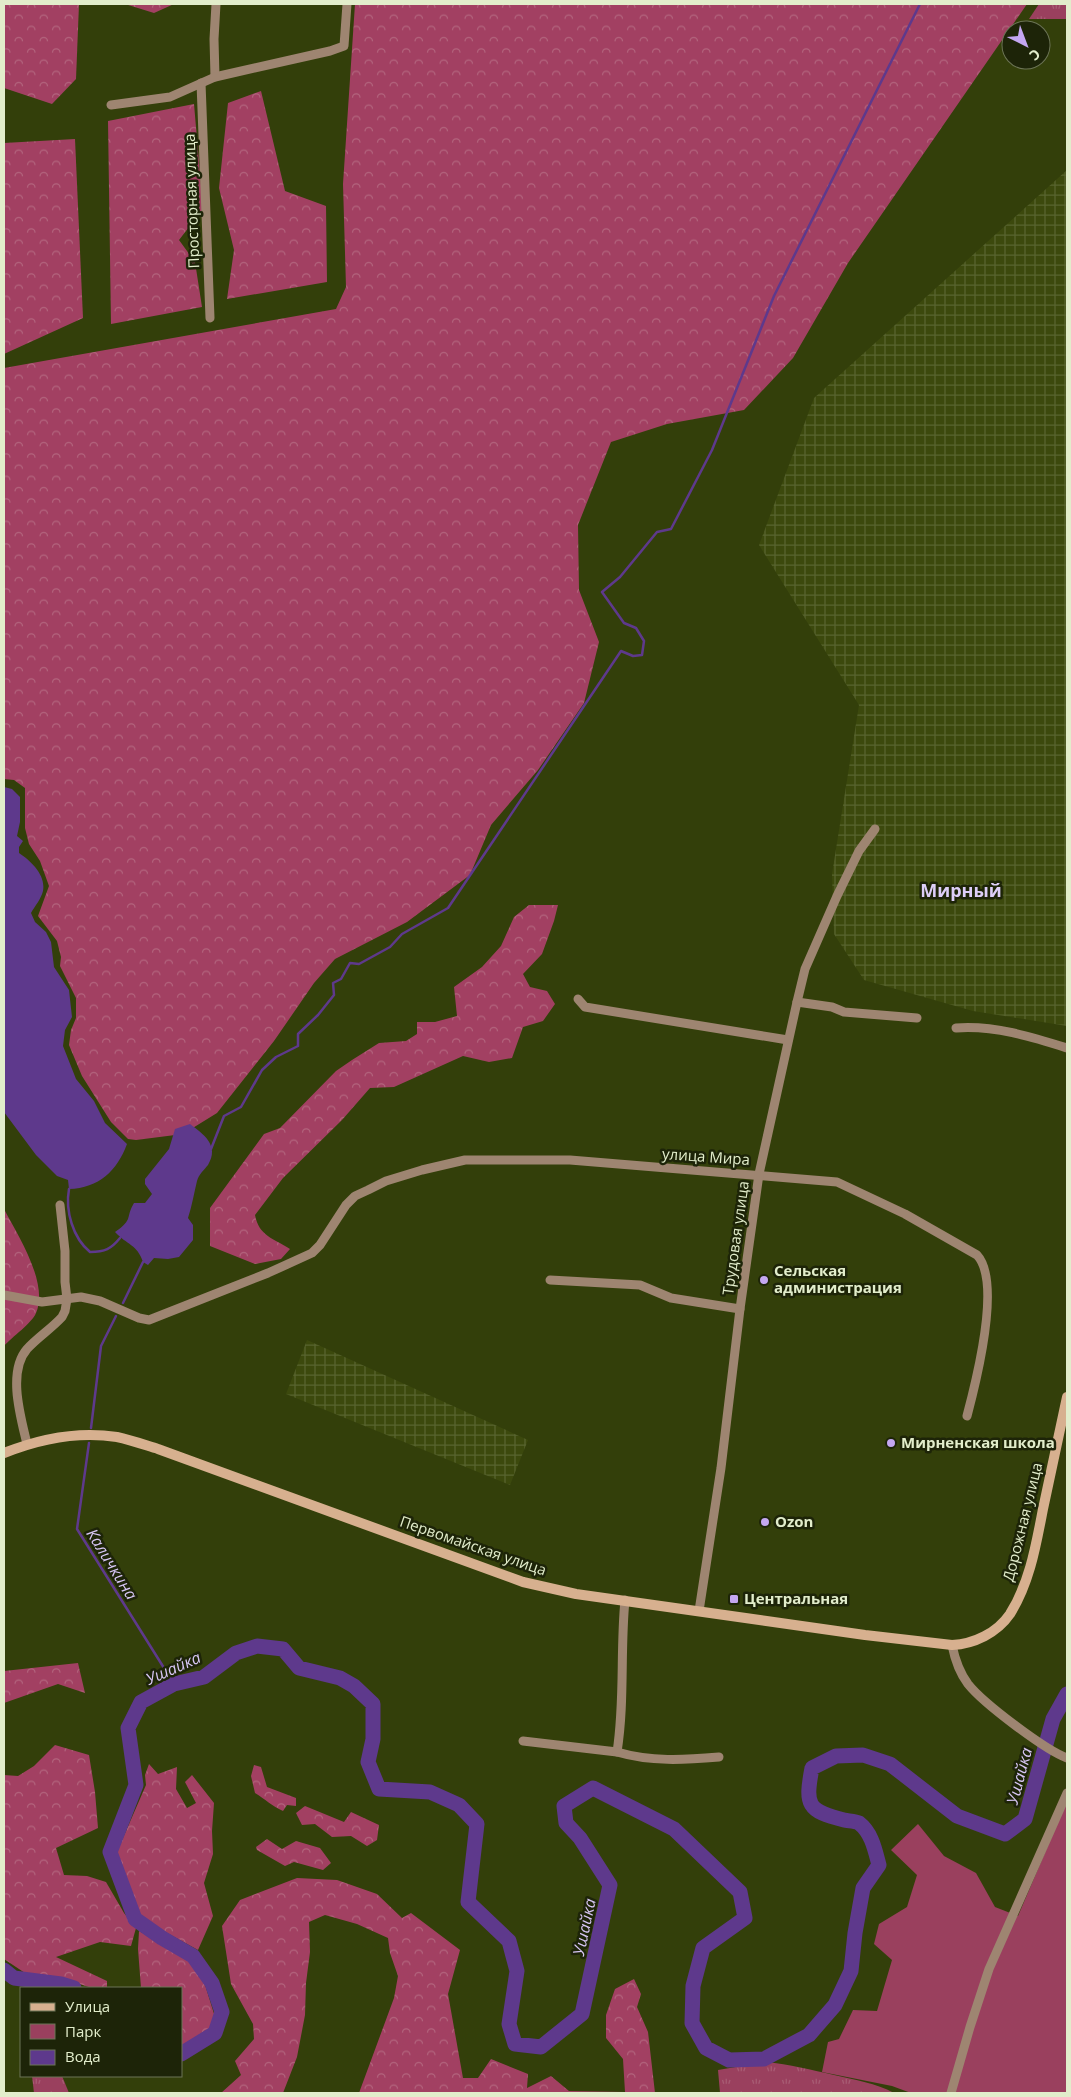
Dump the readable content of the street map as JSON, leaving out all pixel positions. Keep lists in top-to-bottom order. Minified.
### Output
{"streets":{"street":["Просторная улица","улица Мира","Трудовая улица","Дорожная улица","Первомайская улица"]},"crossings":[["улица Мира","Трудовая улица"],["Трудовая улица","Первомайская улица"],["Дорожная улица","Первомайская улица"]],"districts":["Мирный"],"water":["Каличкина","Ушайка"],"places":{"other":["Сельская администрация","Мирненская школа","Ozon"],"transit":["Центральная"]},"legend":["Улица","Парк","Вода"],"north":"bottom right"}
